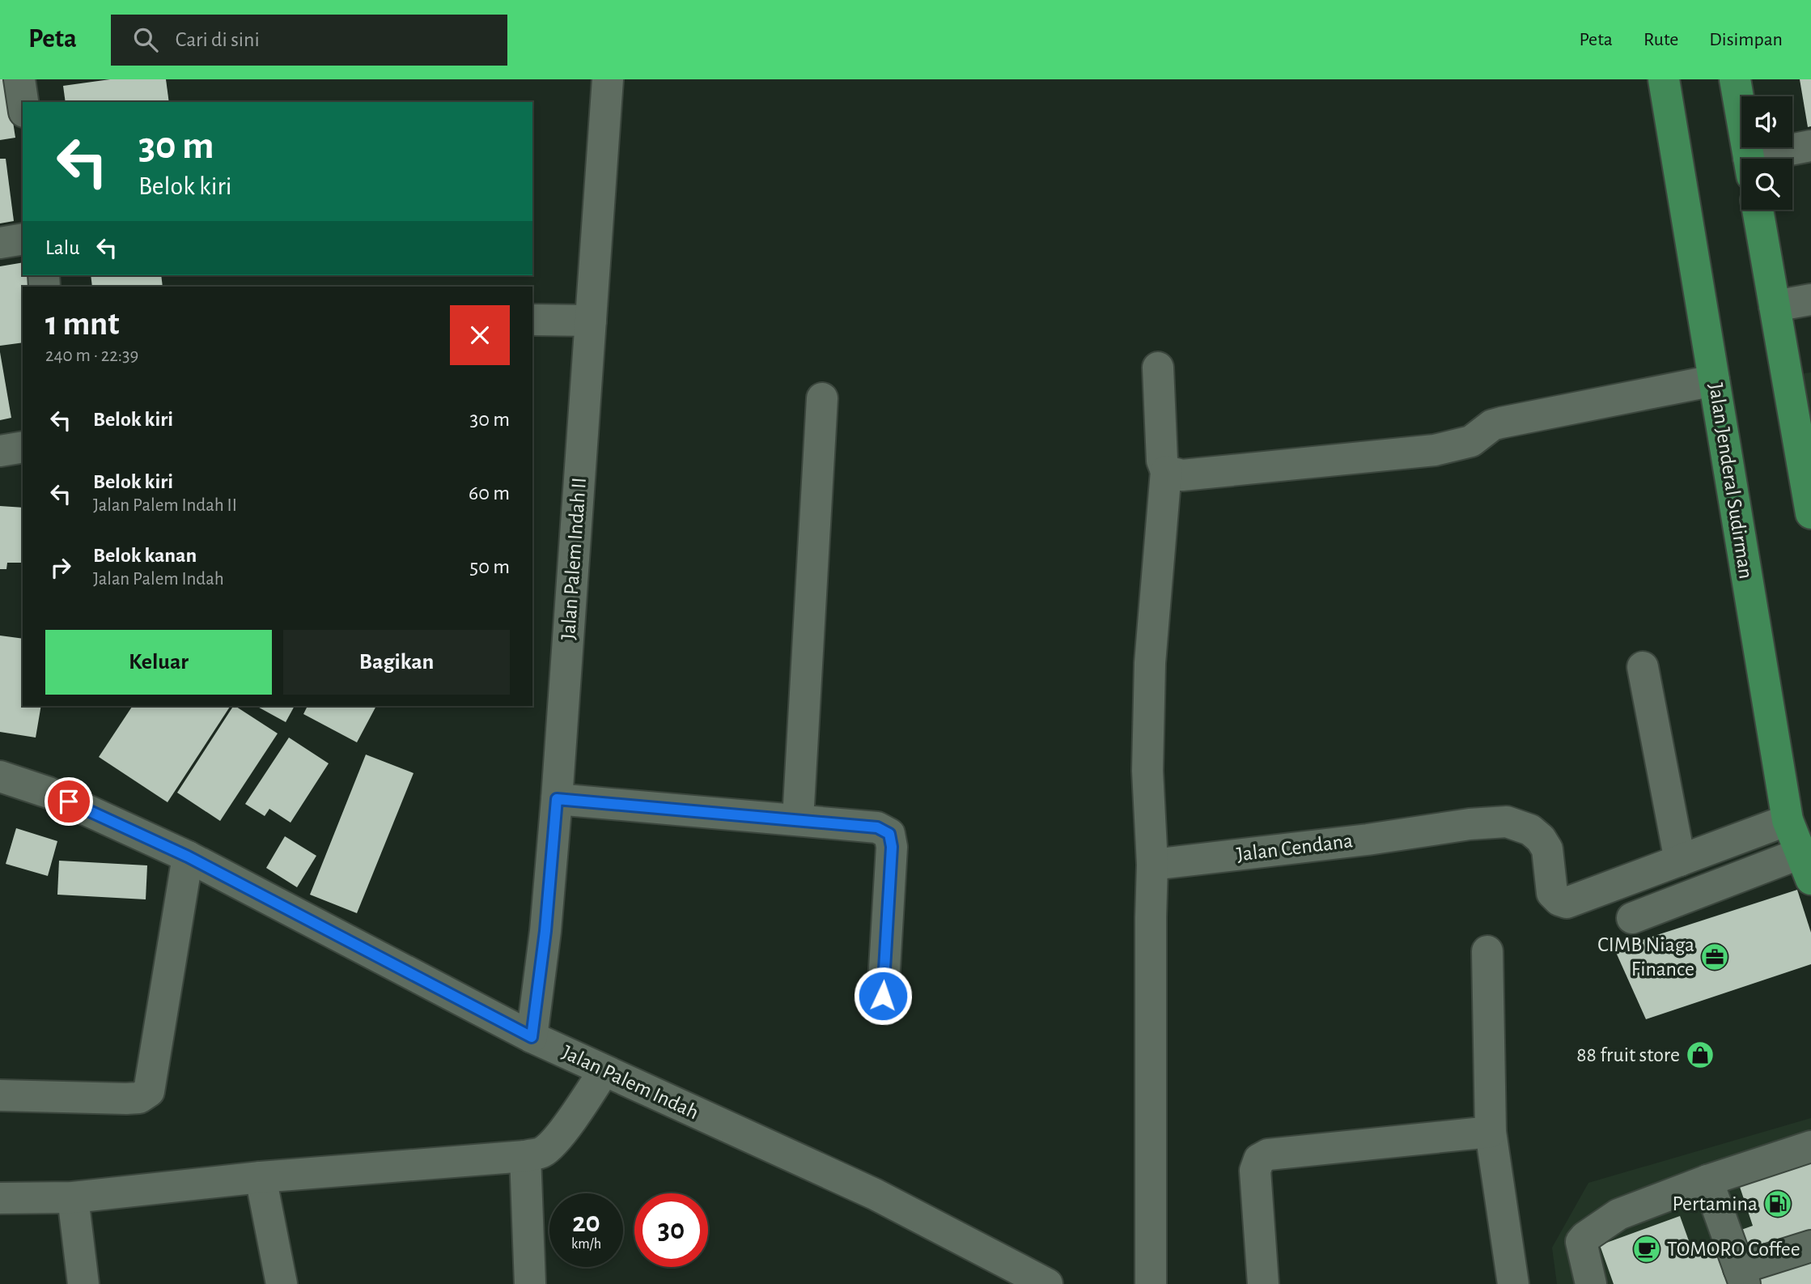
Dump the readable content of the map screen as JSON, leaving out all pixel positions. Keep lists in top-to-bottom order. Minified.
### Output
{"streets":{"main road":["Jalan Jenderal Sudirman"],"street":["Jalan Palem Indah II","Jalan Cendana","Jalan Palem Indah"]},"crossings":[["Jalan Jenderal Sudirman","Jalan Cendana"],["Jalan Palem Indah II","Jalan Palem Indah"]],"places":{"office":["CIMB Niaga Finance"],"shop":["88 fruit store"],"fuel station":["Pertamina"],"cafe":["TOMORO Coffee"]},"page":{"header":"Peta","search":"Cari di sini","nav":["Peta","Rute","Disimpan"],"turn":["30 m","Belok kiri"],"then":"Lalu","heading":["1 mnt","240 m · 22:39"],"list":[{"name":"Belok kiri","value":"30 m"},{"name":"Belok kiri","note":"Jalan Palem Indah II","value":"60 m"},{"name":"Belok kanan","note":"Jalan Palem Indah","value":"50 m"}],"buttons":["Keluar","Bagikan"],"speed":"20 km/h","limit":"30"}}
